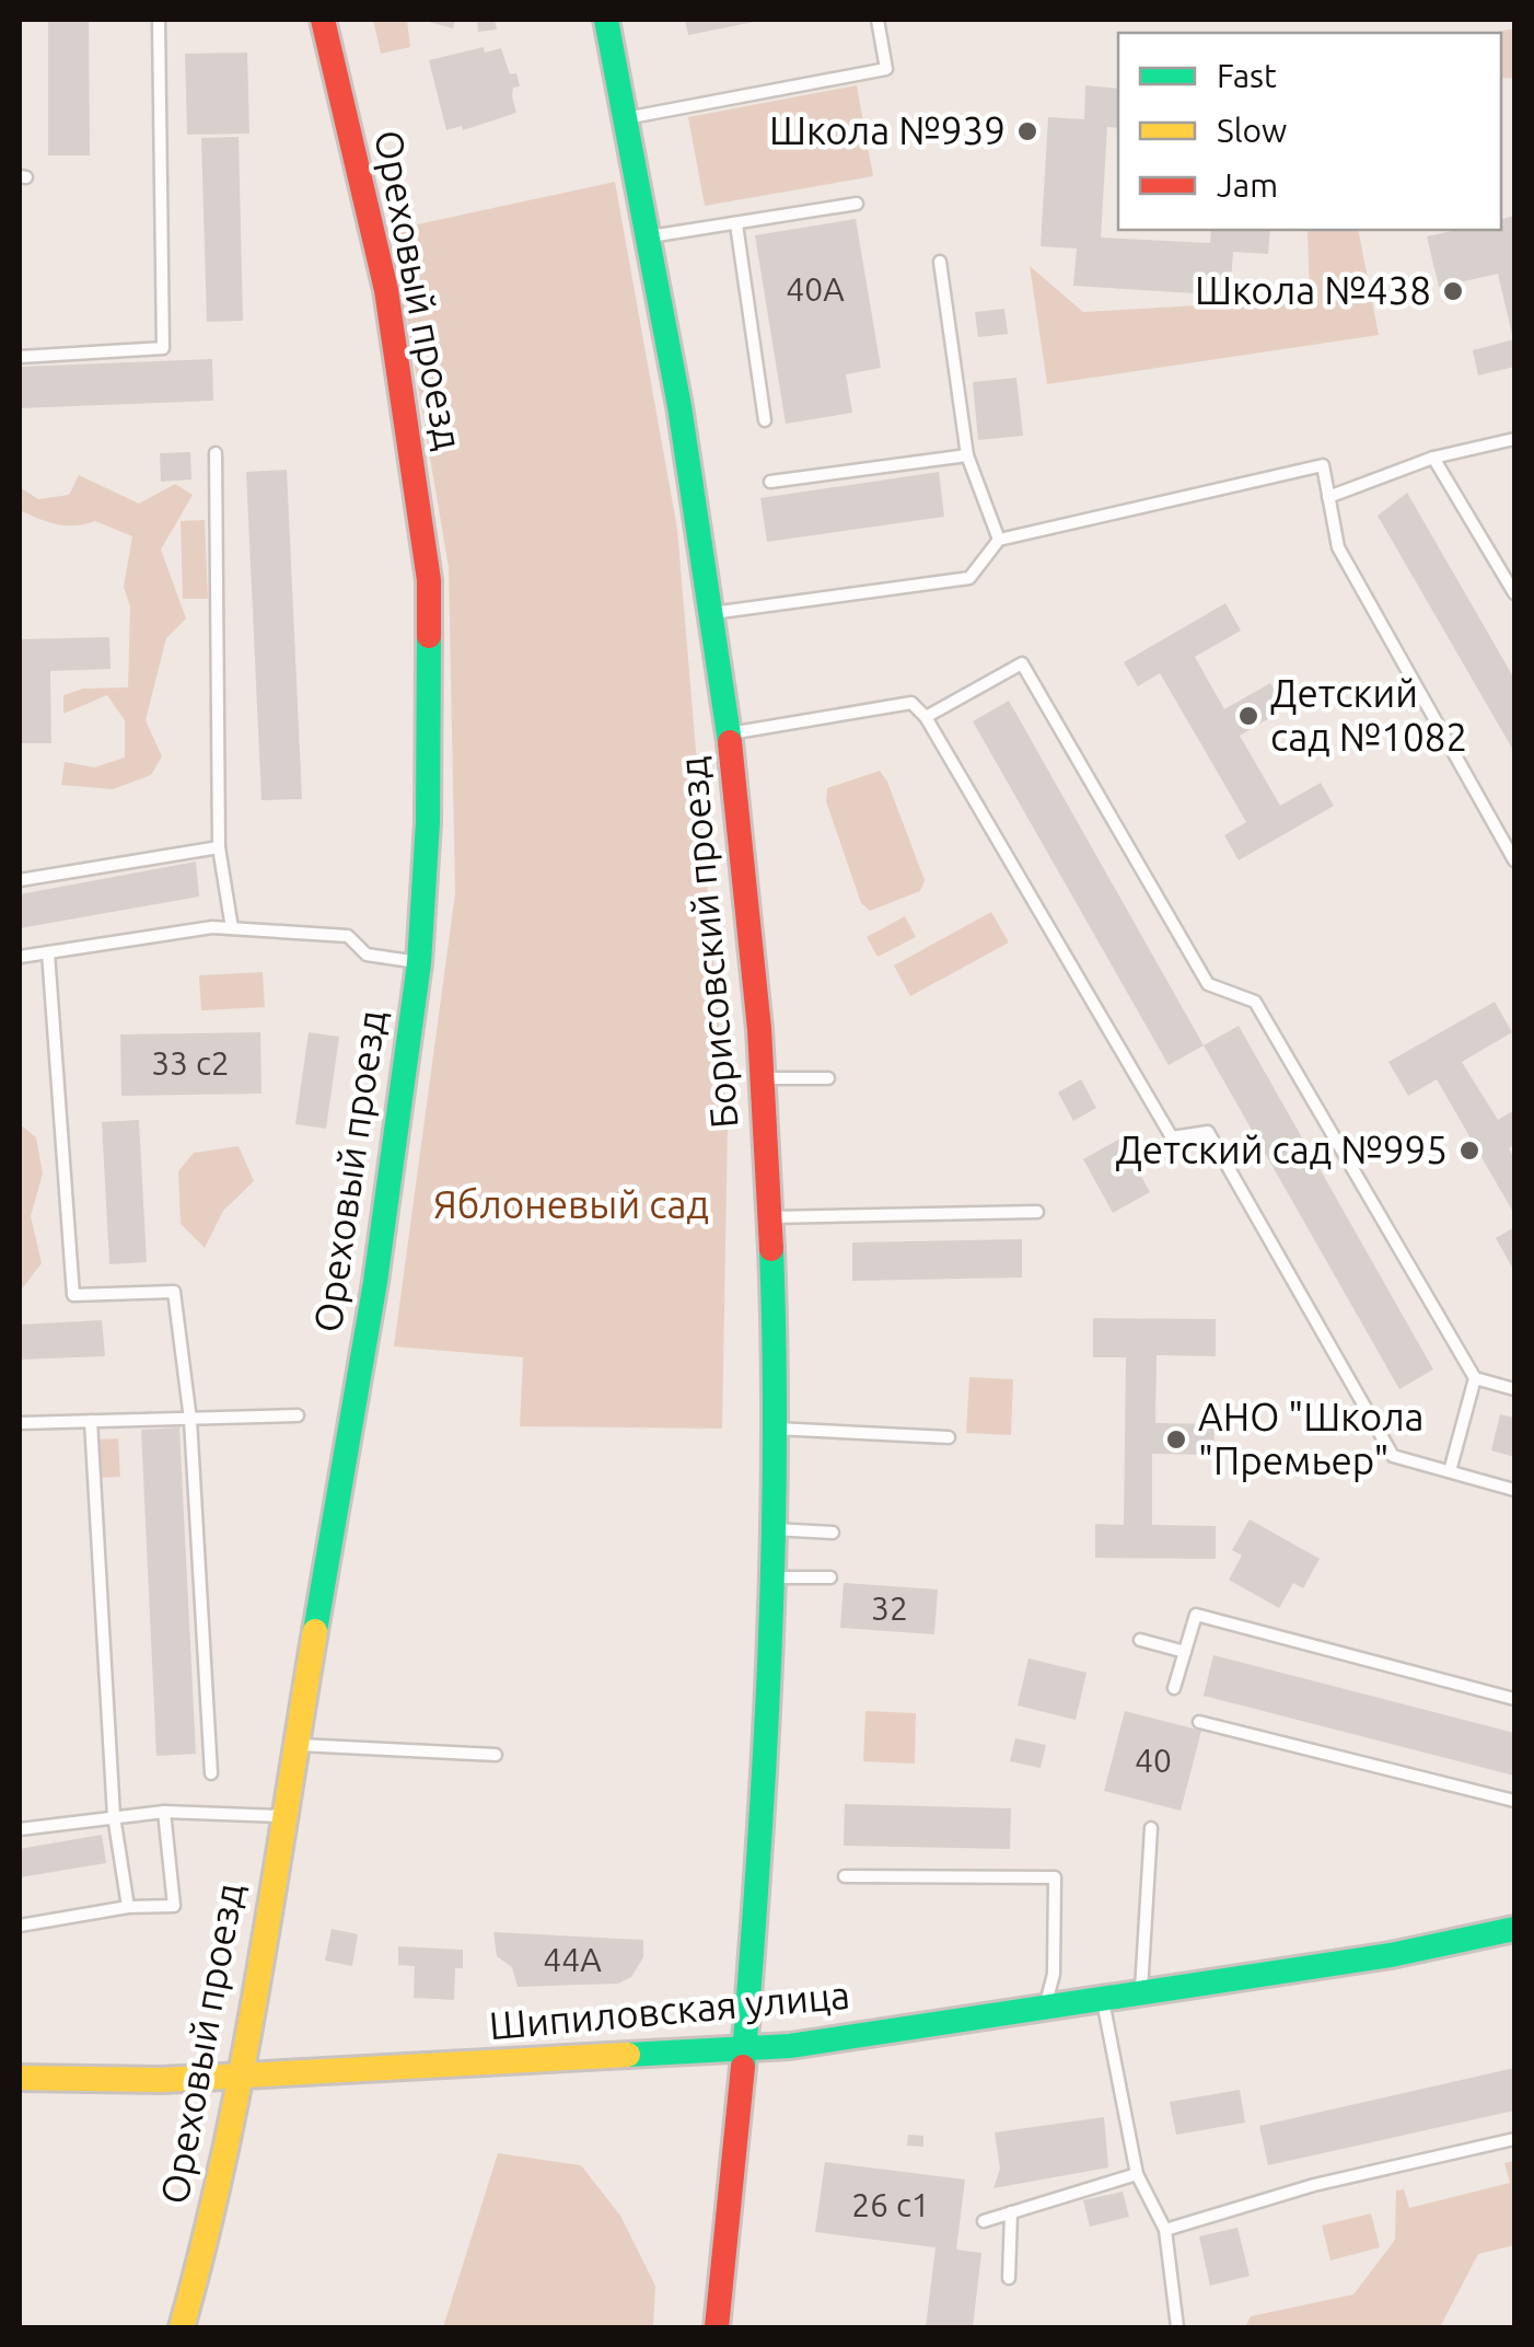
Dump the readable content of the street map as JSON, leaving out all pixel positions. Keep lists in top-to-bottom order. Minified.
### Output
{"streets":{"street":["Ореховый проезд","Борисовский проезд","Шипиловская улица"]},"crossings":[["Ореховый проезд","Шипиловская улица"],["Борисовский проезд","Шипиловская улица"]],"parks":["Яблоневый сад"],"places":["Школа №939","Школа №438","Детский сад №1082","Детский сад №995","АНО \"Школа \"Премьер\""],"house_numbers":["40А","33 с2","32","40","44А","26 с1"],"legend":["Fast","Slow","Jam"]}
